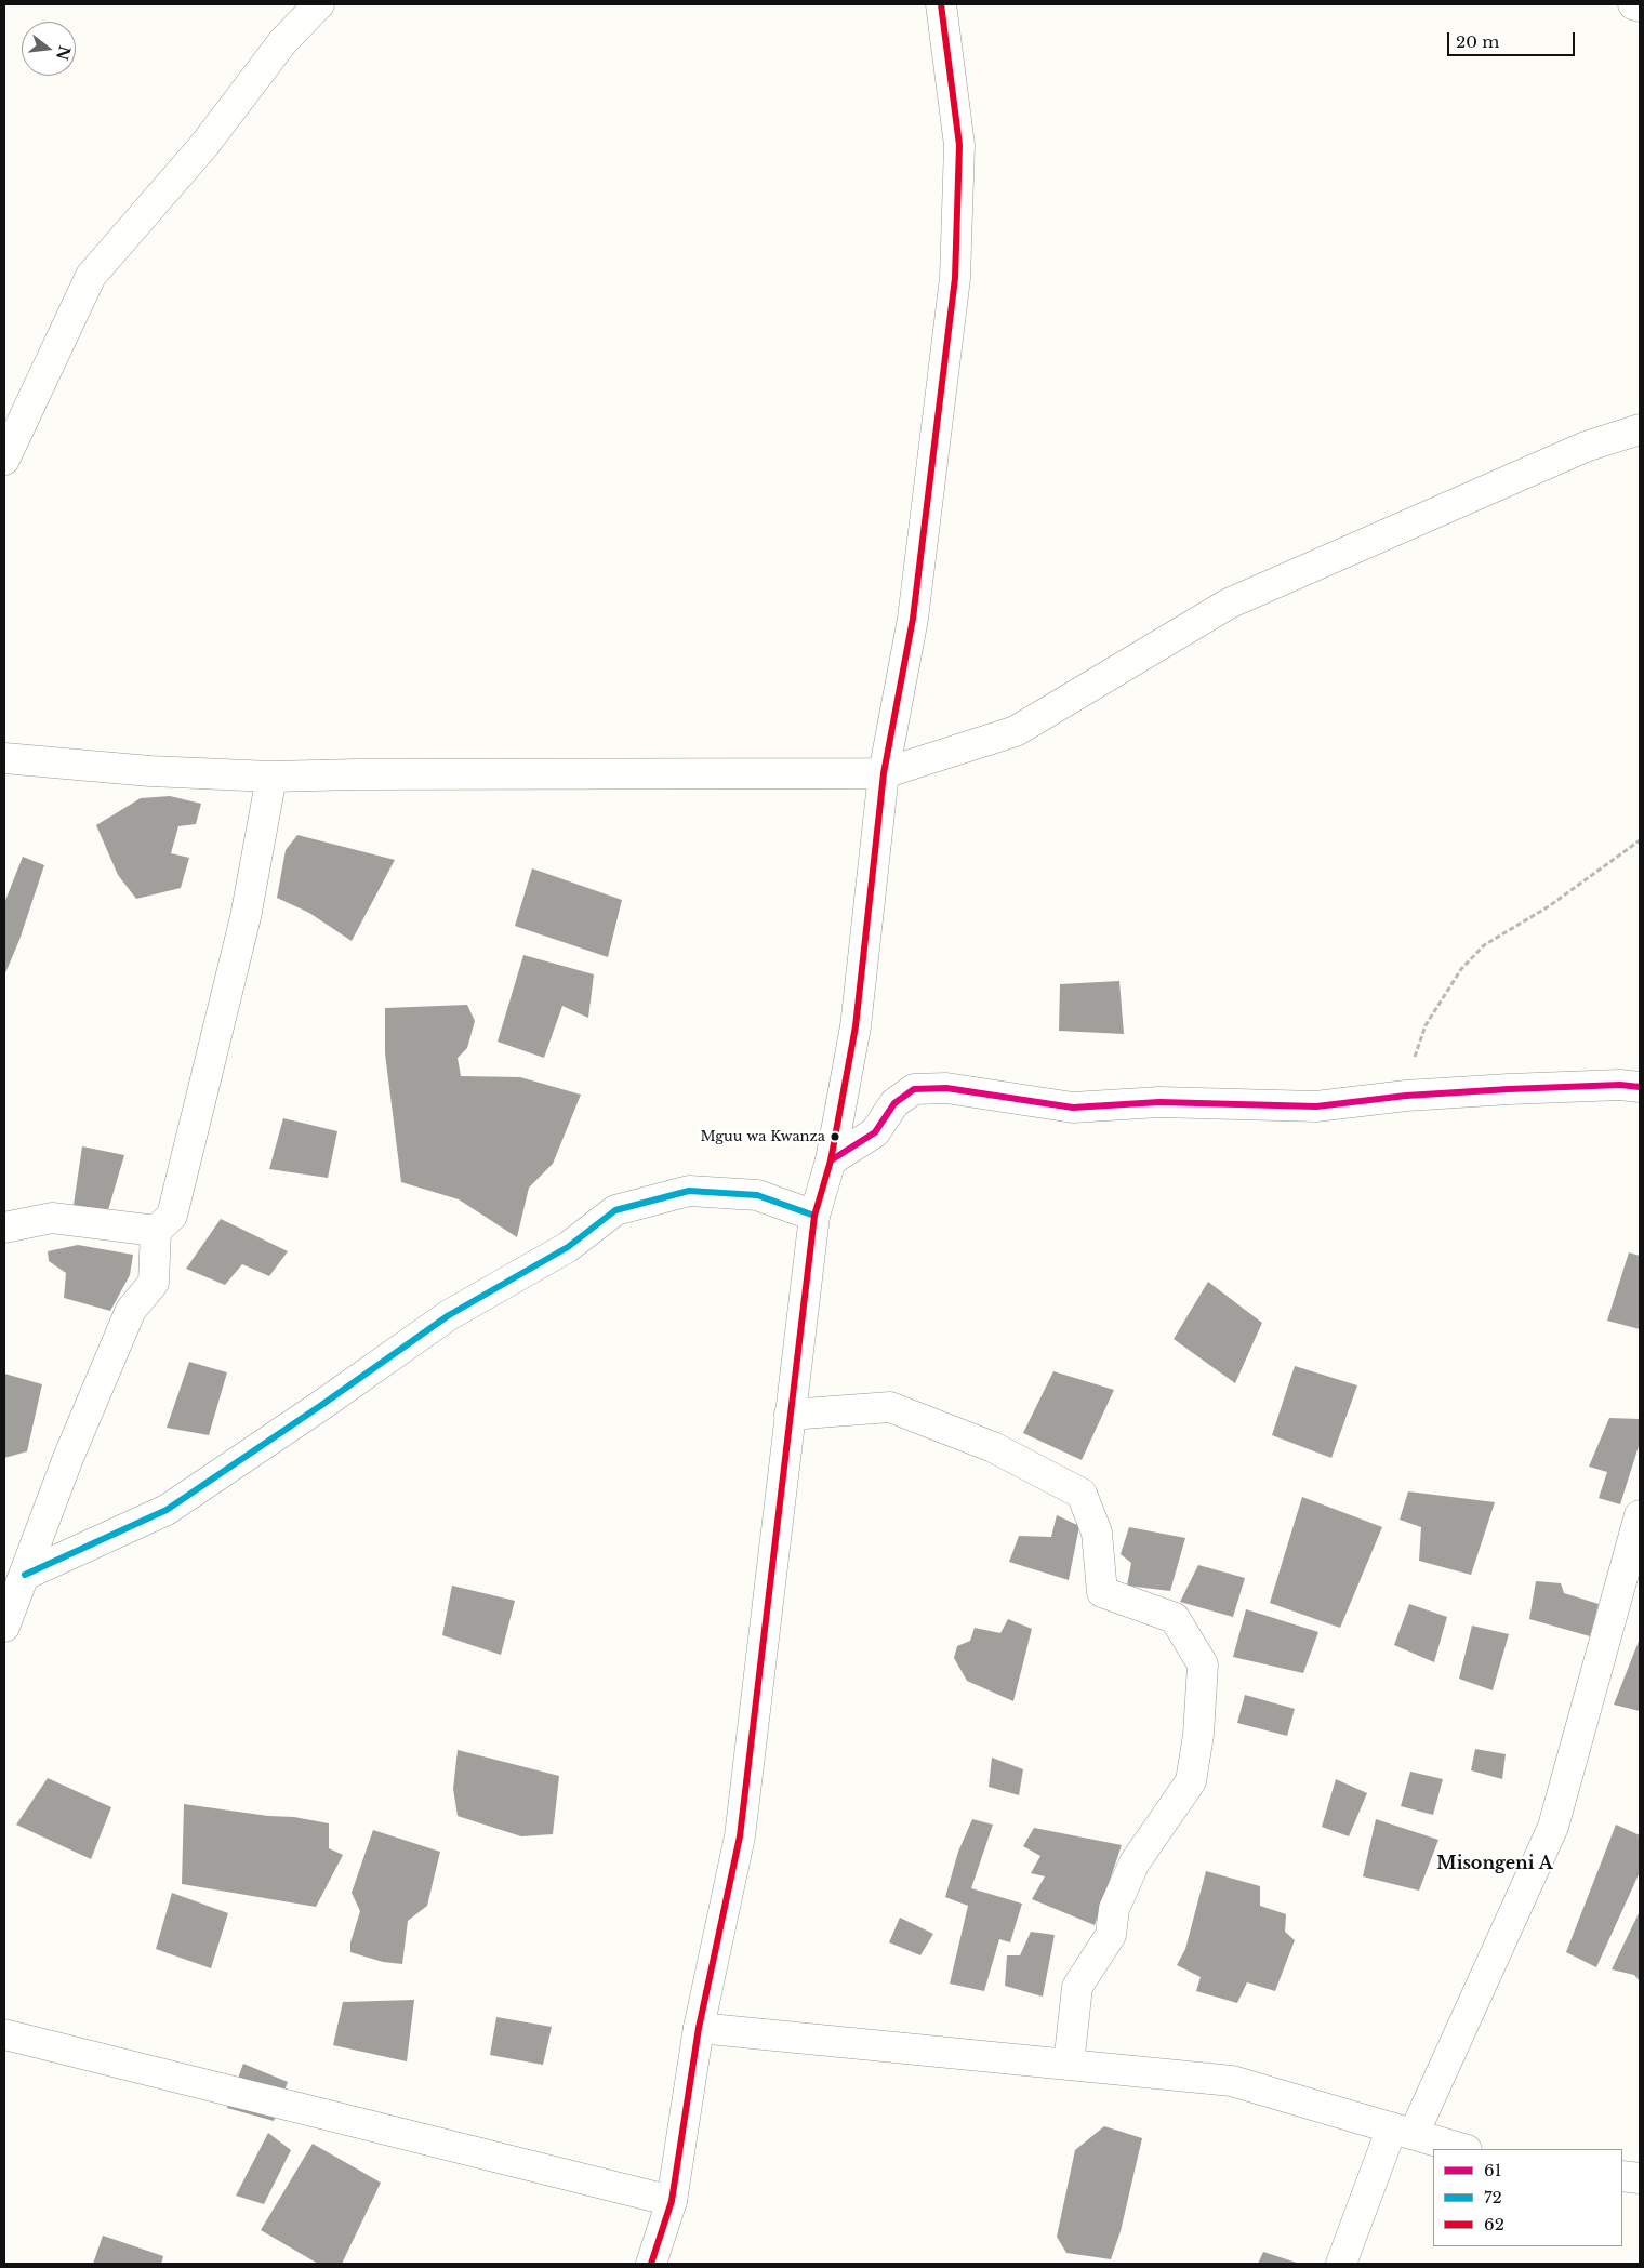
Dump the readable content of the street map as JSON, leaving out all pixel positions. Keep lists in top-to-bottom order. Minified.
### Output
{"districts":["Misongeni A"],"places":["Mguu wa Kwanza"],"lines":["transit line 62","transit line 61","transit line 72"],"legend":["61","72","62"],"scale_bar":"20 m","north":"right"}
